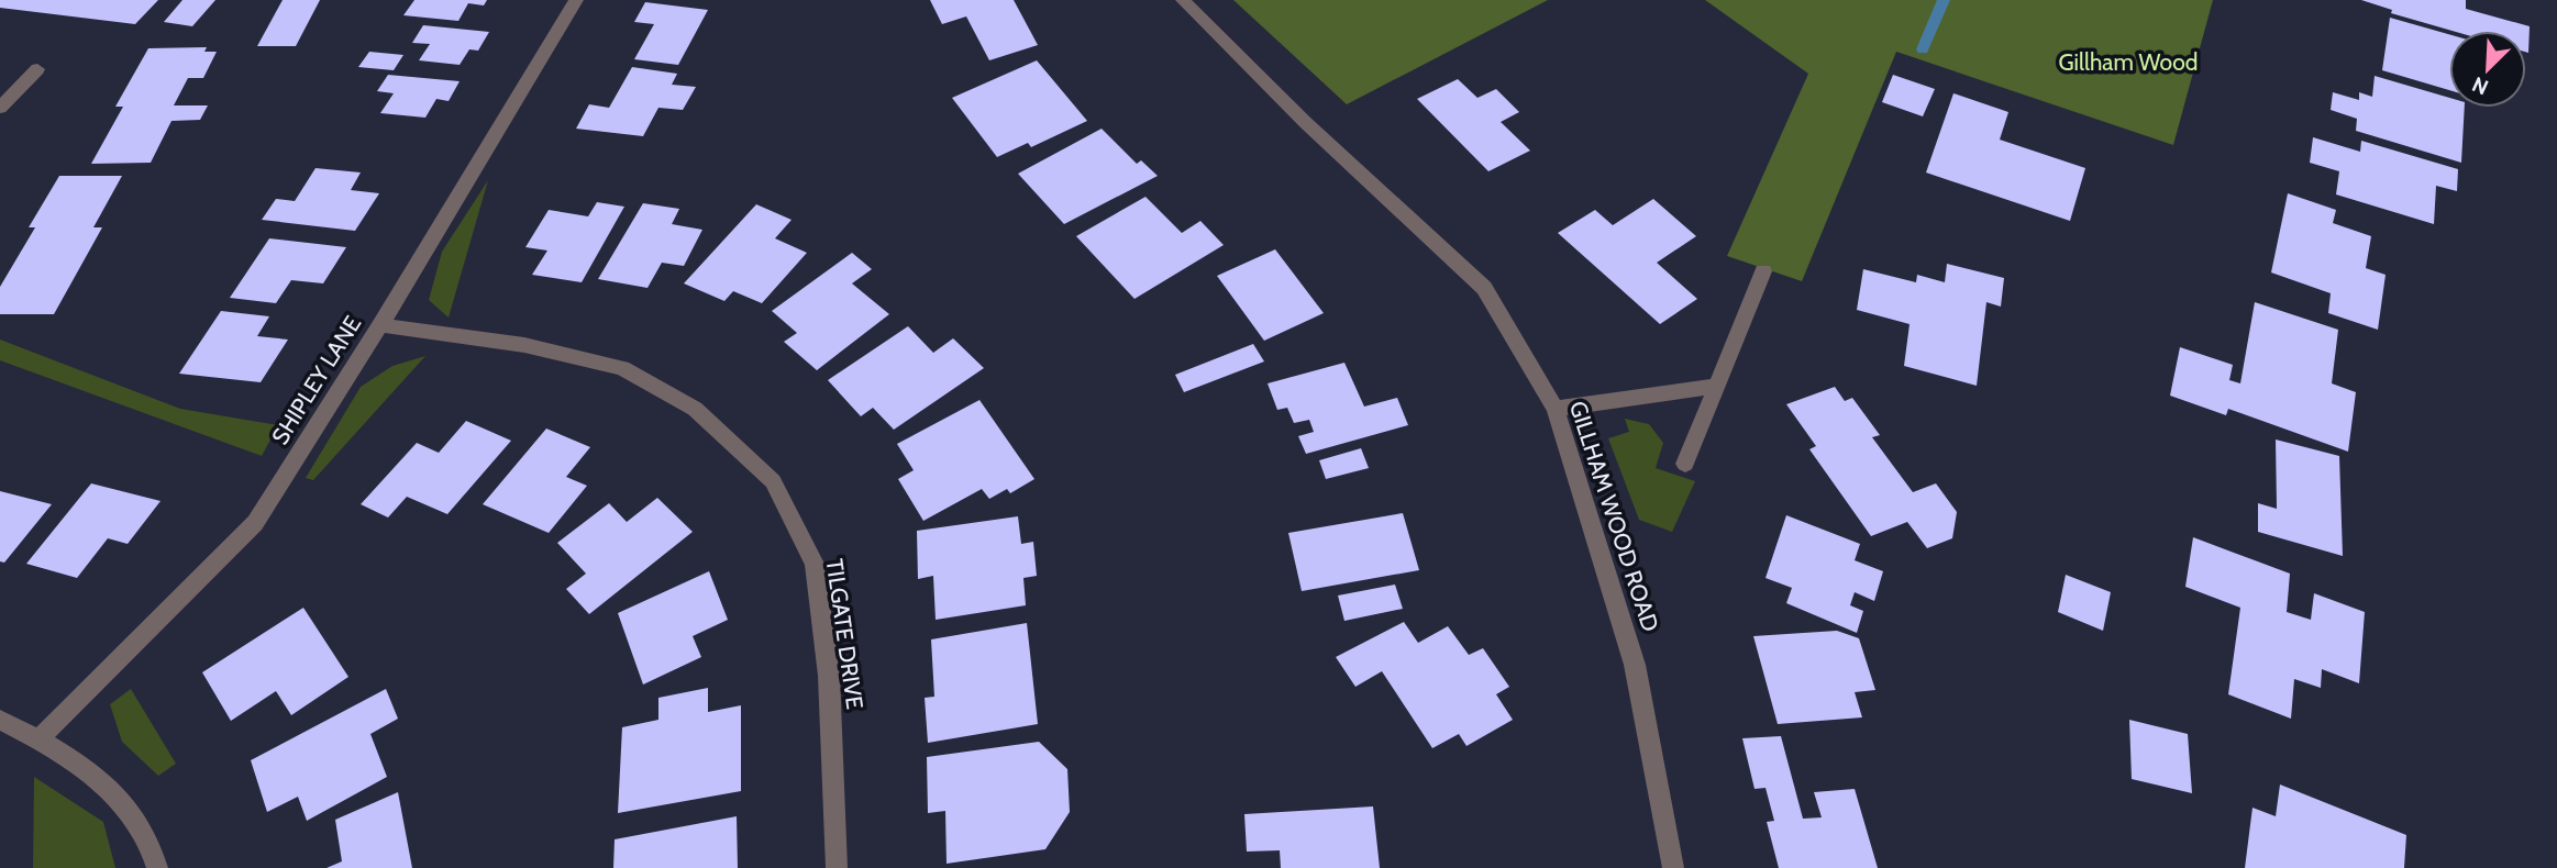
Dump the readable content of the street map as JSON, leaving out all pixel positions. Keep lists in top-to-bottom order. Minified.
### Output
{"streets":{"street":["SHIPLEY LANE","GILLHAM WOOD ROAD","TILGATE DRIVE"]},"crossings":[["SHIPLEY LANE","TILGATE DRIVE"]],"parks":["Gillham Wood"],"north":"bottom left"}
